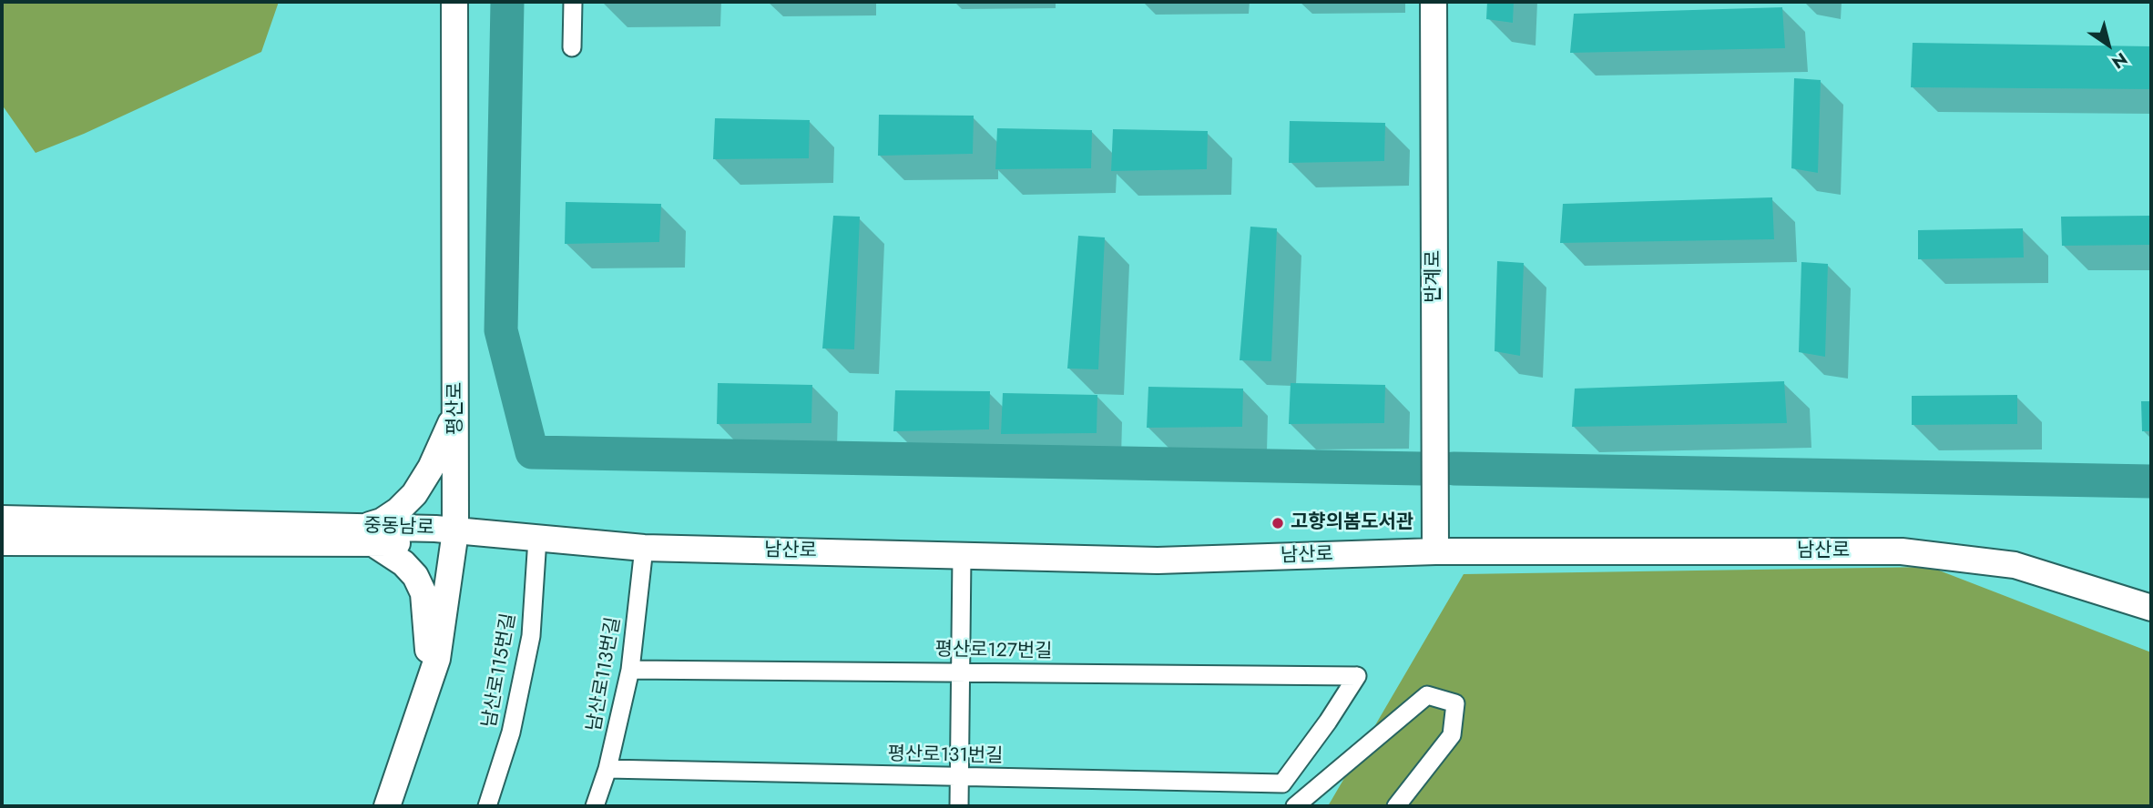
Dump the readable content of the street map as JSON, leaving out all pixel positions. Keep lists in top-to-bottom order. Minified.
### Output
{"streets":{"main road":["반계로","평산로","중동남로","남산로"],"street":["평산로127번길","남산로115번길","남산로113번길","평산로131번길"]},"crossings":[["반계로","남산로"],["평산로","중동남로"],["평산로","남산로"],["중동남로","남산로"],["남산로","남산로115번길"],["남산로","남산로113번길"],["평산로127번길","남산로113번길"],["평산로127번길","평산로131번길"],["남산로113번길","평산로131번길"]],"places":["고향의봄도서관"],"north":"bottom right"}
